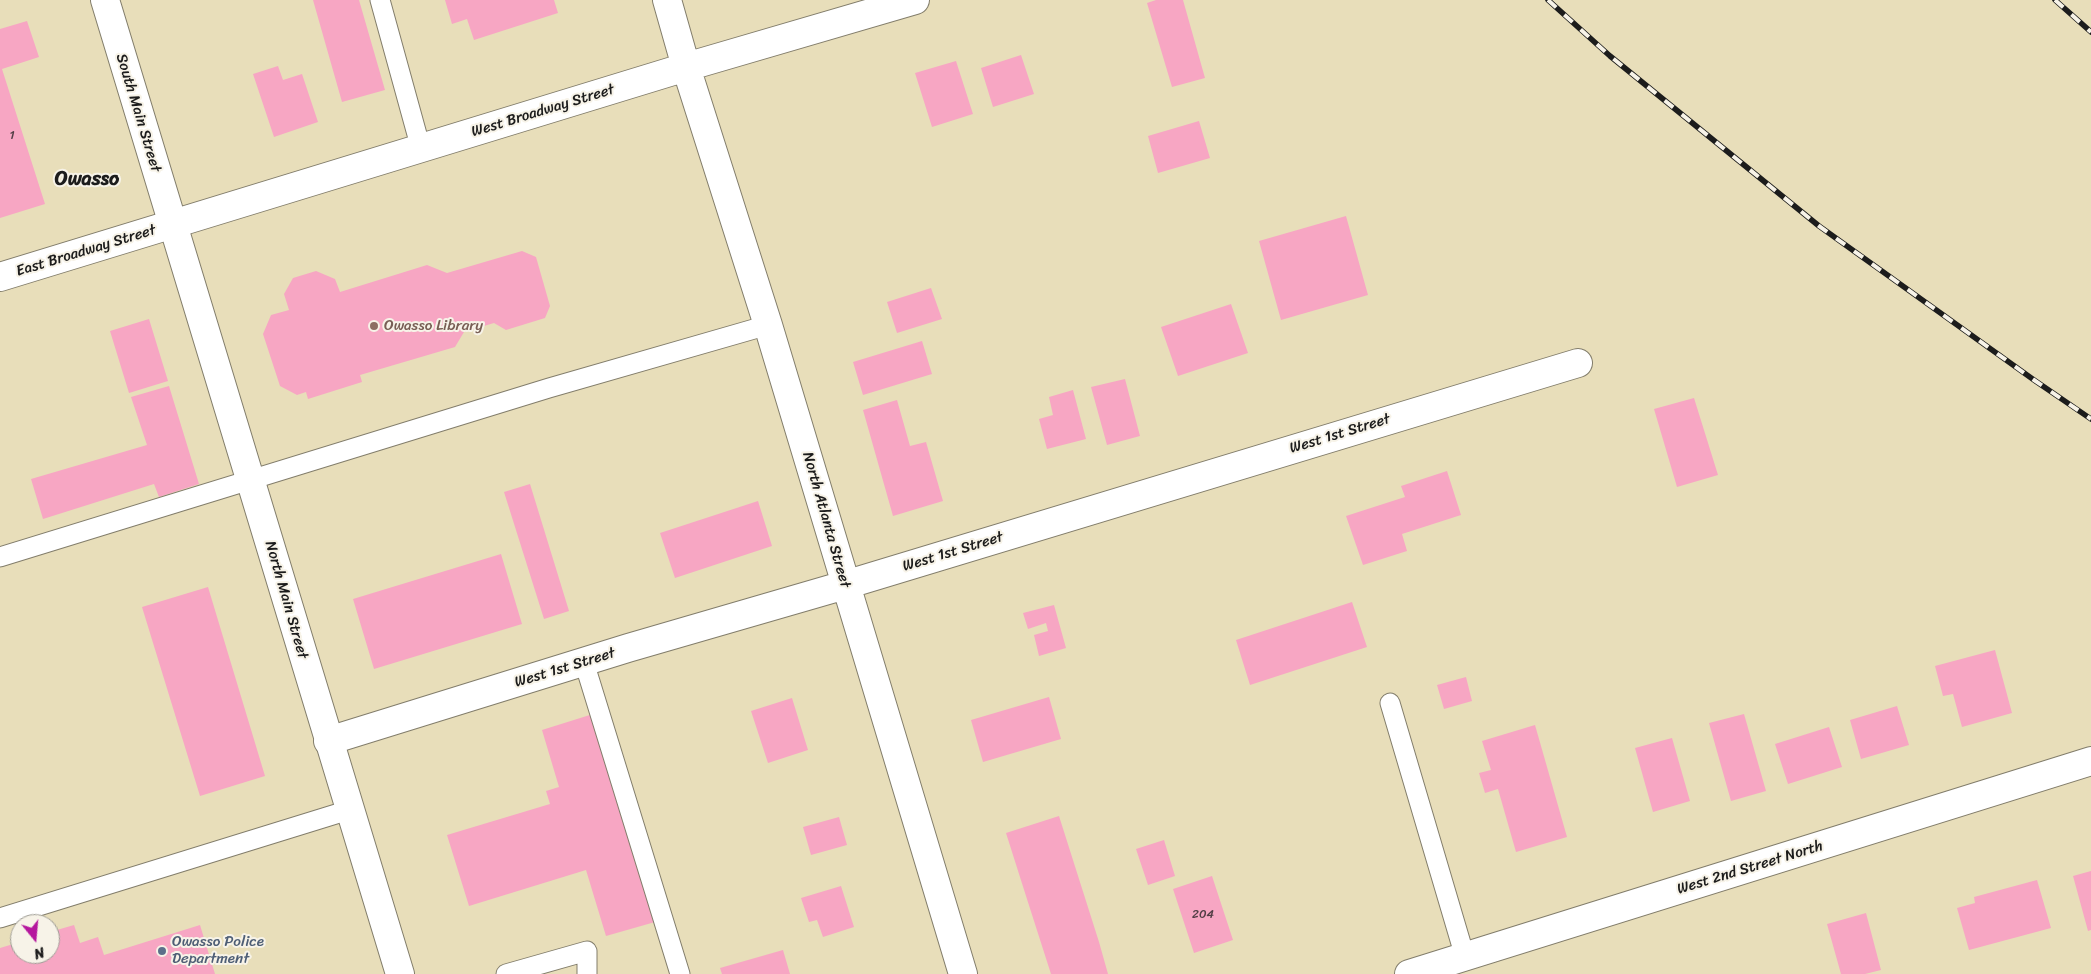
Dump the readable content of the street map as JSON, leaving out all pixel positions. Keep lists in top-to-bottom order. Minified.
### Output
{"streets":{"street":["West Broadway Street","South Main Street","East Broadway Street","West 1st Street","North Atlanta Street","North Main Street","West 2nd Street North"]},"crossings":[["West Broadway Street","South Main Street"],["West Broadway Street","East Broadway Street"],["West Broadway Street","North Atlanta Street"],["West Broadway Street","North Main Street"],["South Main Street","East Broadway Street"],["South Main Street","North Main Street"],["East Broadway Street","North Main Street"],["West 1st Street","North Atlanta Street"],["West 1st Street","North Main Street"]],"districts":["Owasso"],"places":["Owasso Library","Owasso Police Department"],"house_numbers":["1","204"],"north":"bottom"}
